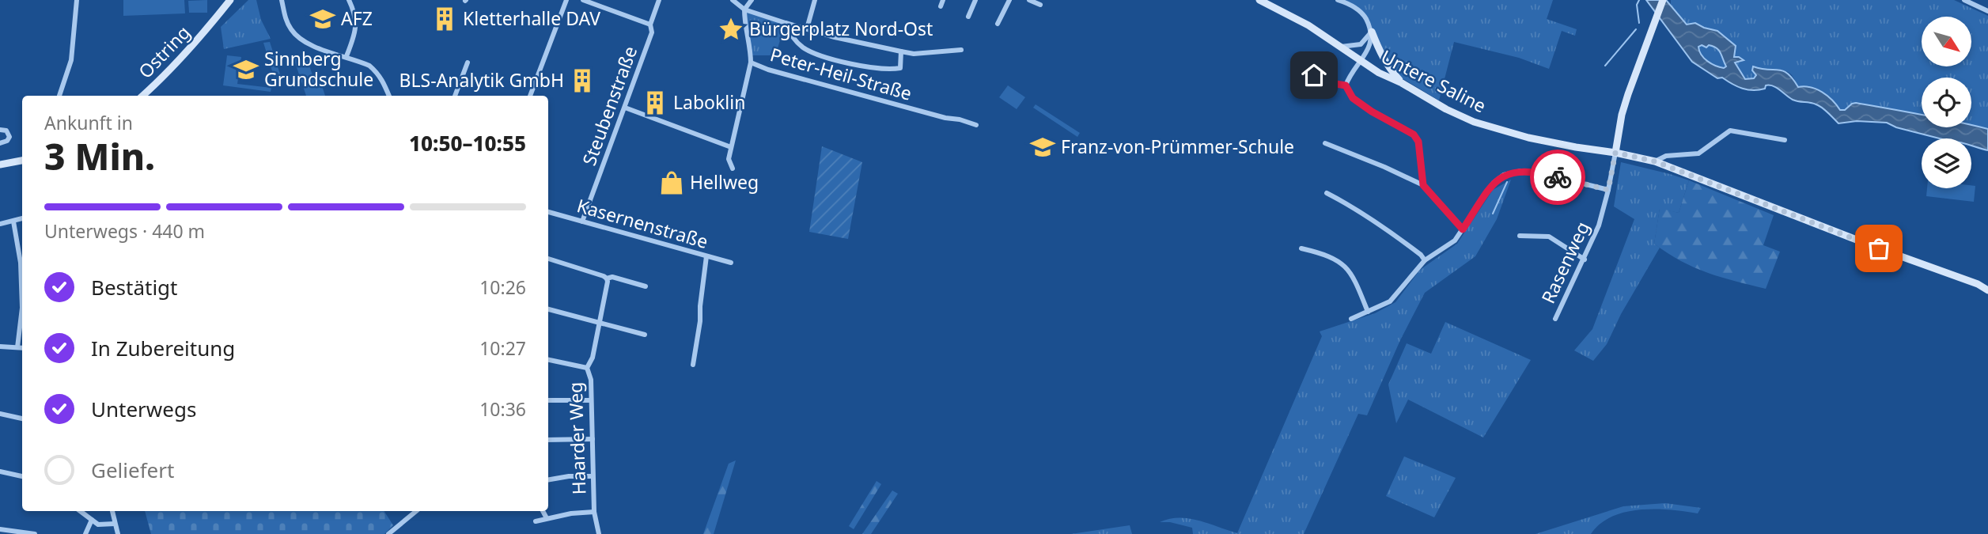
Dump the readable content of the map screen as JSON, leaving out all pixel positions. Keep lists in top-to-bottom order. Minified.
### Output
{"streets":{"main road":["Ostring","Untere Saline"],"street":["Peter-Heil-Straße","Steubenstraße","Kasernenstraße","Rasenweg","Haarder Weg"]},"crossings":[["Untere Saline","Rasenweg"],["Steubenstraße","Kasernenstraße"]],"places":{"school or university":["AFZ","Sinnberg Grundschule","Franz-von-Prümmer-Schule"],"building":["Kletterhalle DAV","BLS-Analytik GmbH","Laboklin"],"place":["Bürgerplatz Nord-Ost"],"shop":["Hellweg"]},"north":"bottom right","page":{"heading":["3 Min.","Ankunft in","10:50–10:55"],"bar":"Unterwegs · 440 m","list":[["Bestätigt","10:26"],["In Zubereitung","10:27"],["Unterwegs","10:36"],"Geliefert"]}}
